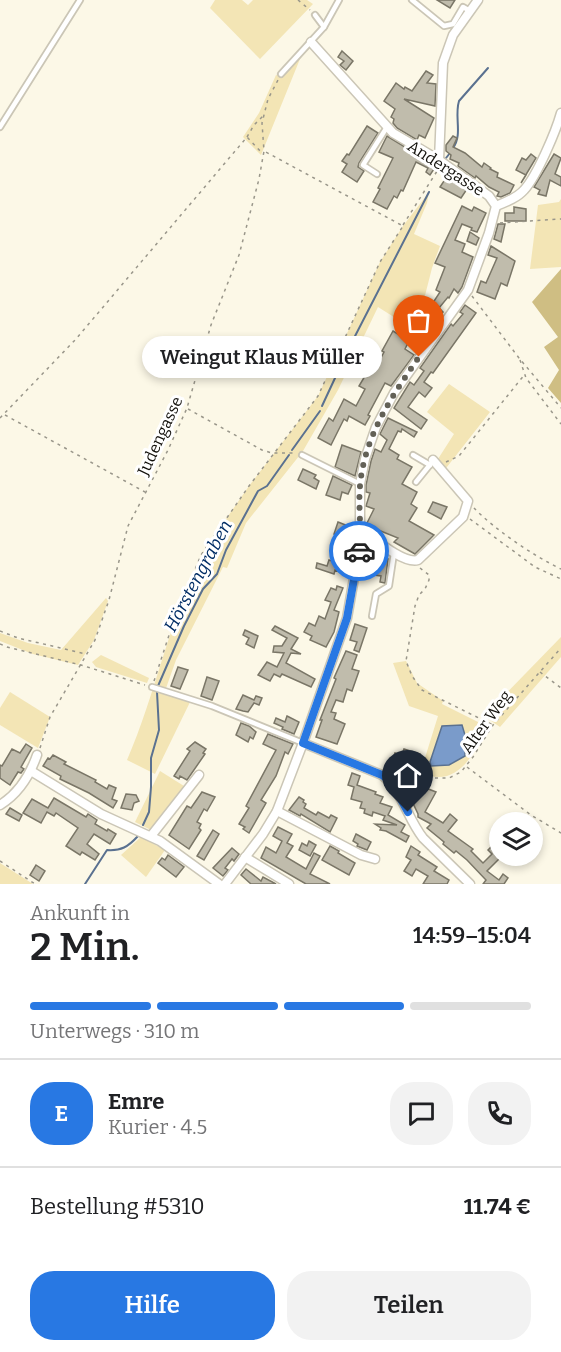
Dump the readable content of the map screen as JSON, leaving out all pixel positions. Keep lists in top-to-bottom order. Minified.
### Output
{"streets":{"street":["Andergasse"],"path":["Judengasse","Alter Weg"]},"water":["Hörstengraben"],"places":["Weingut Klaus Müller"],"page":{"bubble":"Weingut Klaus Müller","heading":["2 Min.","Ankunft in","14:59–15:04"],"panel":["Emre","Kurier · 4.5","Bestellung #5310","11.74 €"],"bar":"Unterwegs · 310 m","round":"E","buttons":["Hilfe","Teilen"]}}
